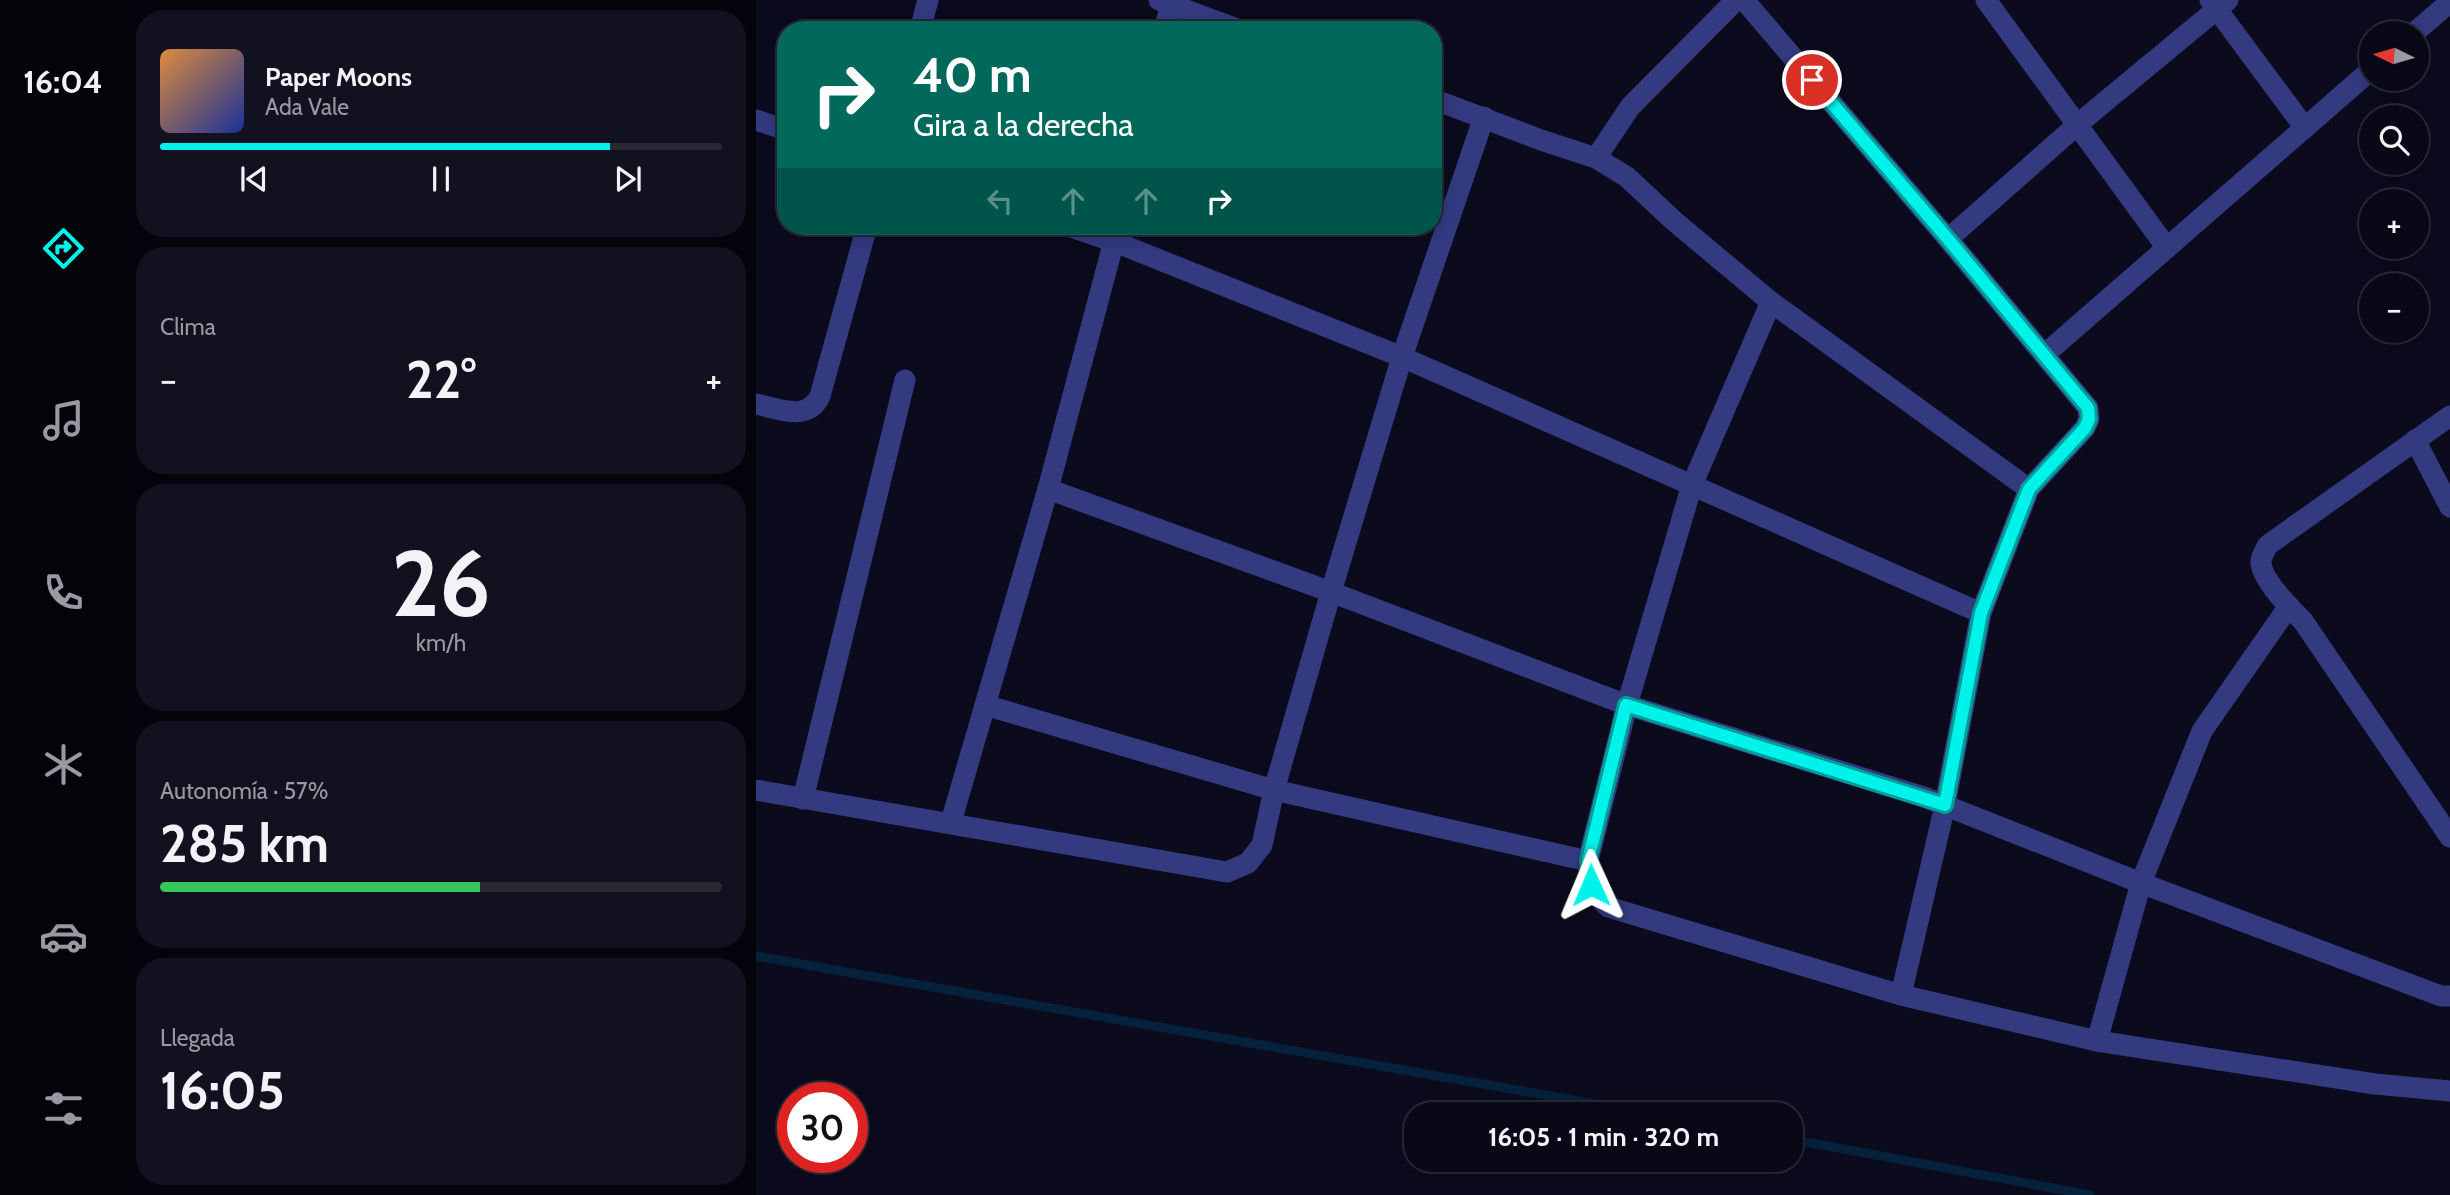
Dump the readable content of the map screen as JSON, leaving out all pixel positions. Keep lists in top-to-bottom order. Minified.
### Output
{"north":"left","page":{"tabs":"16:04","map_buttons":["+","−"],"turn":["40 m","Gira a la derecha"],"song":["Paper Moons","Ada Vale"],"tile":["Clima",["26","km/h"],["Autonomía · 57%","285 km"],["Llegada","16:05"]],"heat":["−","22°","+"],"limit":"30","trip":"16:05 · 1 min · 320 m"}}
